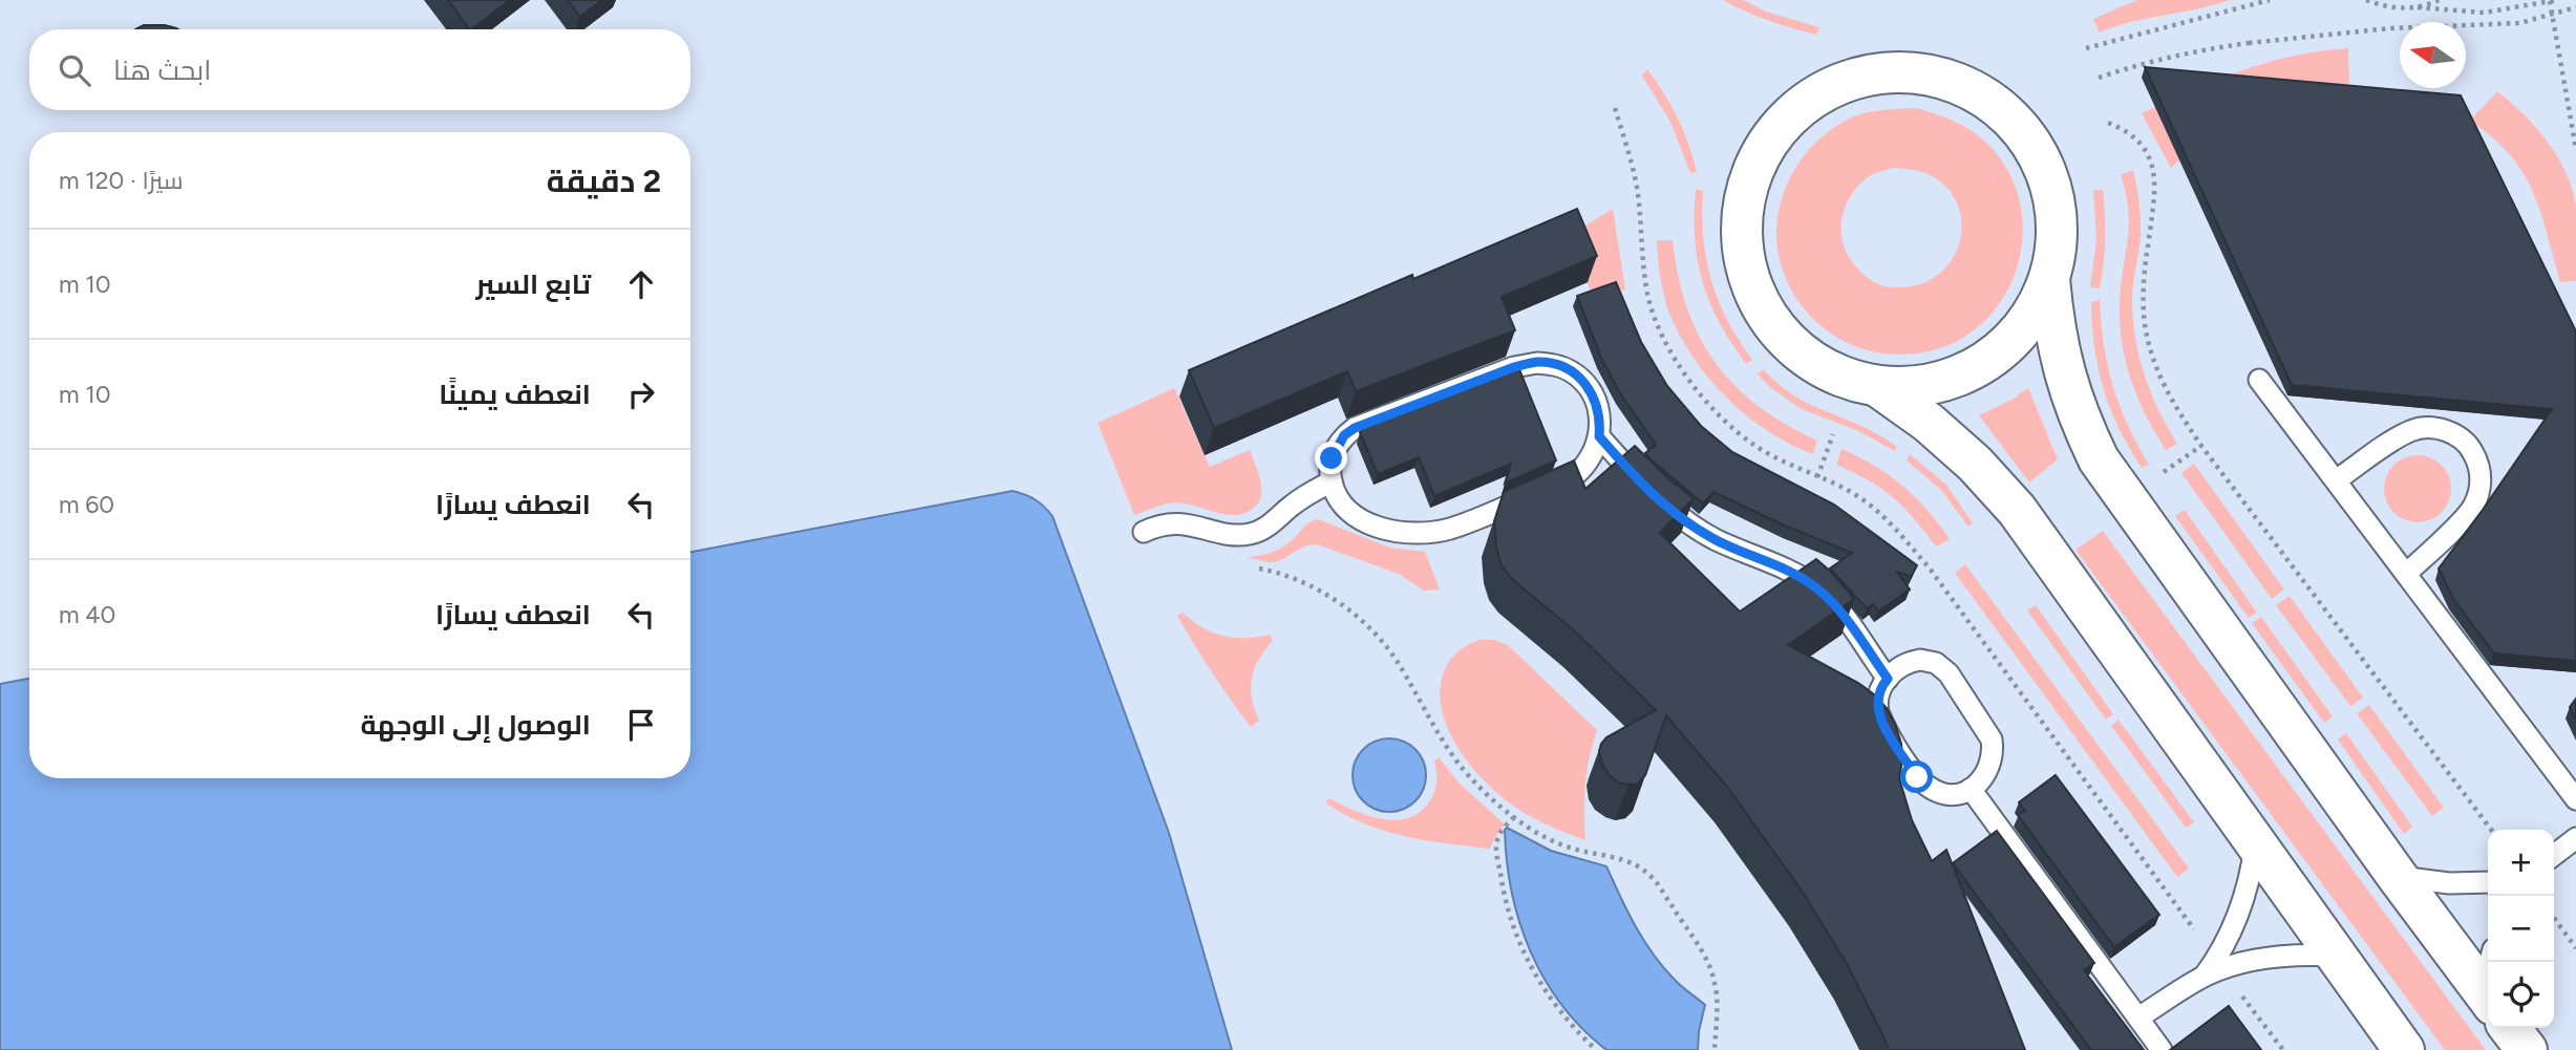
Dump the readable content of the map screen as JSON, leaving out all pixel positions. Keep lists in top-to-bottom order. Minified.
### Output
{"north":"left","page":{"search":"ابحث هنا","heading":["2 دقيقة","سيرًا · 120 m"],"list":[["تابع السير","10 m"],["انعطف يمينًا","10 m"],["انعطف يسارًا","60 m"],["انعطف يسارًا","40 m"],"الوصول إلى الوجهة"],"map_buttons":["+","−"]}}
